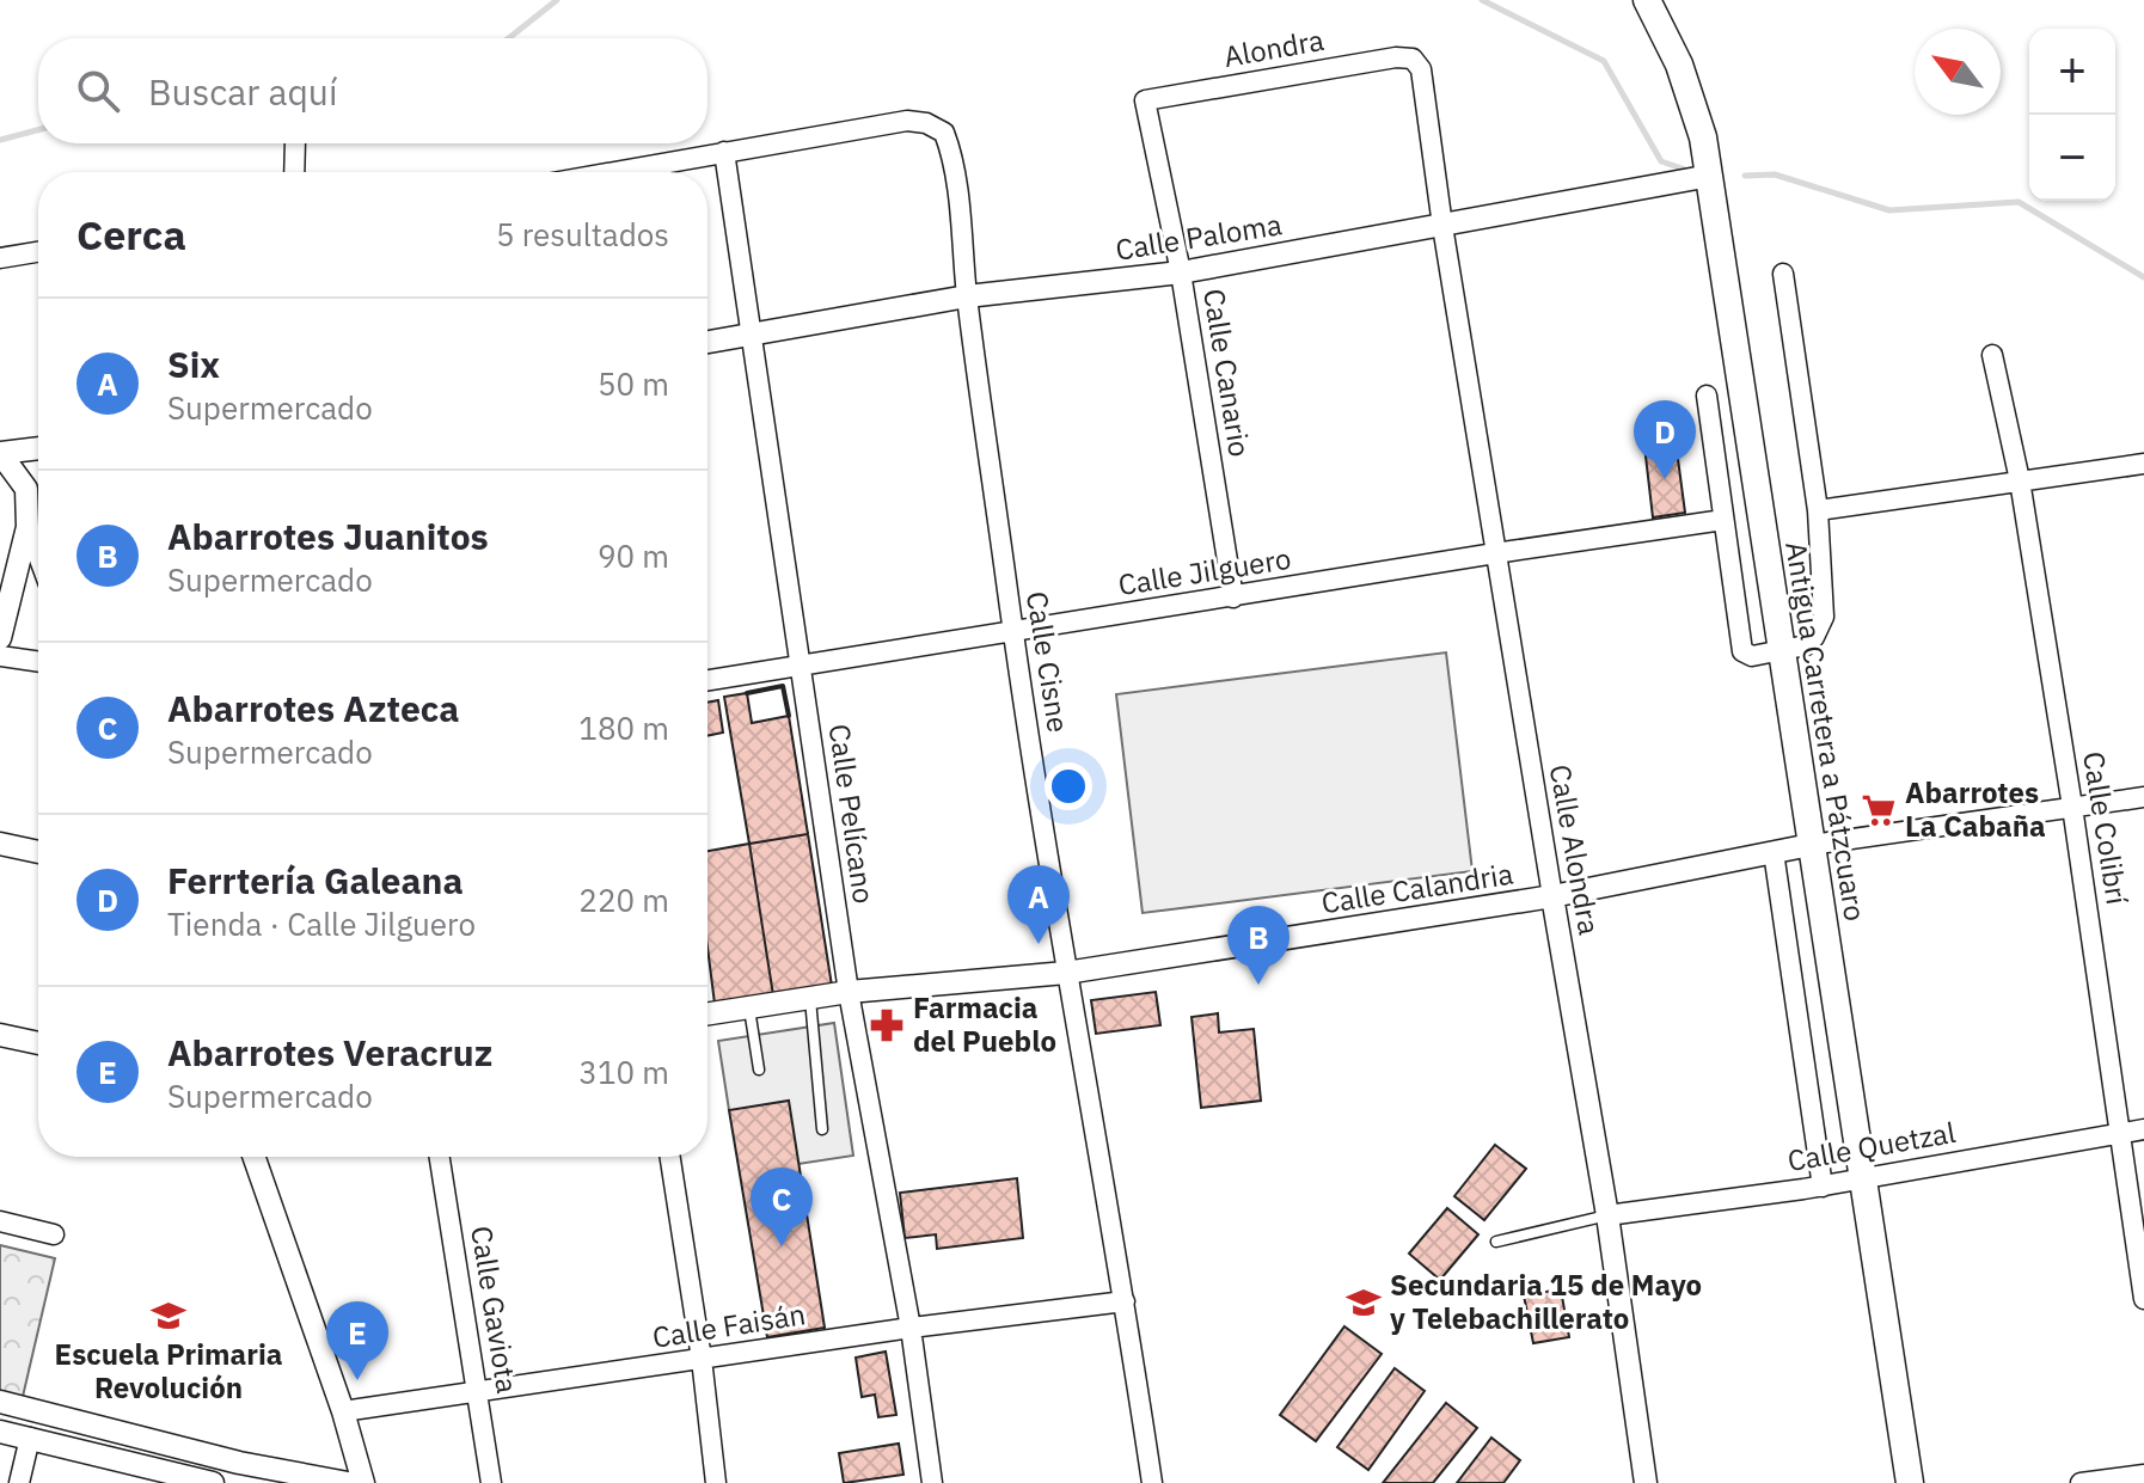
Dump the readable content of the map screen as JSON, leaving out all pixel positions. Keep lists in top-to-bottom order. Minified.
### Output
{"streets":{"main road":["Antigua Carretera a Pátzcuaro"],"street":["Alondra","Calle Paloma","Calle Canario","Calle Jilguero","Calle Cisne","Calle Pelícano","Calle Colibrí","Calle Alondra","Calle Calandria","Calle Quetzal","Calle Gaviota","Calle Faisán"]},"crossings":[["Alondra","Calle Canario"],["Alondra","Calle Alondra"],["Calle Paloma","Calle Canario"],["Calle Paloma","Calle Cisne"],["Calle Paloma","Antigua Carretera a Pátzcuaro"],["Calle Paloma","Calle Pelícano"],["Calle Paloma","Calle Alondra"],["Calle Canario","Calle Jilguero"],["Calle Jilguero","Calle Cisne"],["Calle Jilguero","Calle Pelícano"],["Calle Jilguero","Calle Alondra"],["Calle Cisne","Calle Pelícano"],["Calle Cisne","Calle Calandria"],["Calle Cisne","Calle Faisán"],["Antigua Carretera a Pátzcuaro","Calle Calandria"],["Antigua Carretera a Pátzcuaro","Calle Quetzal"],["Calle Pelícano","Calle Calandria"],["Calle Pelícano","Calle Faisán"],["Calle Colibrí","Calle Calandria"],["Calle Colibrí","Calle Quetzal"],["Calle Alondra","Calle Calandria"],["Calle Alondra","Calle Quetzal"],["Calle Gaviota","Calle Faisán"]],"places":{"supermarket":["Abarrotes La Cabaña"],"pharmacy":["Farmacia del Pueblo"],"school or university":["Secundaria 15 de Mayo y Telebachillerato","Escuela Primaria Revolución"]},"north":"top left","page":{"map_buttons":["+","−"],"search":"Buscar aquí","heading":["Cerca","5 resultados"],"list":[{"mark":"A","name":"Six","note":"Supermercado","value":"50 m"},{"mark":"B","name":"Abarrotes Juanitos","note":"Supermercado","value":"90 m"},{"mark":"C","name":"Abarrotes Azteca","note":"Supermercado","value":"180 m"},{"mark":"D","name":"Ferrtería Galeana","note":"Tienda · Calle Jilguero","value":"220 m"},{"mark":"E","name":"Abarrotes Veracruz","note":"Supermercado","value":"310 m"}],"pins":["D","A","B","C","E"]}}
